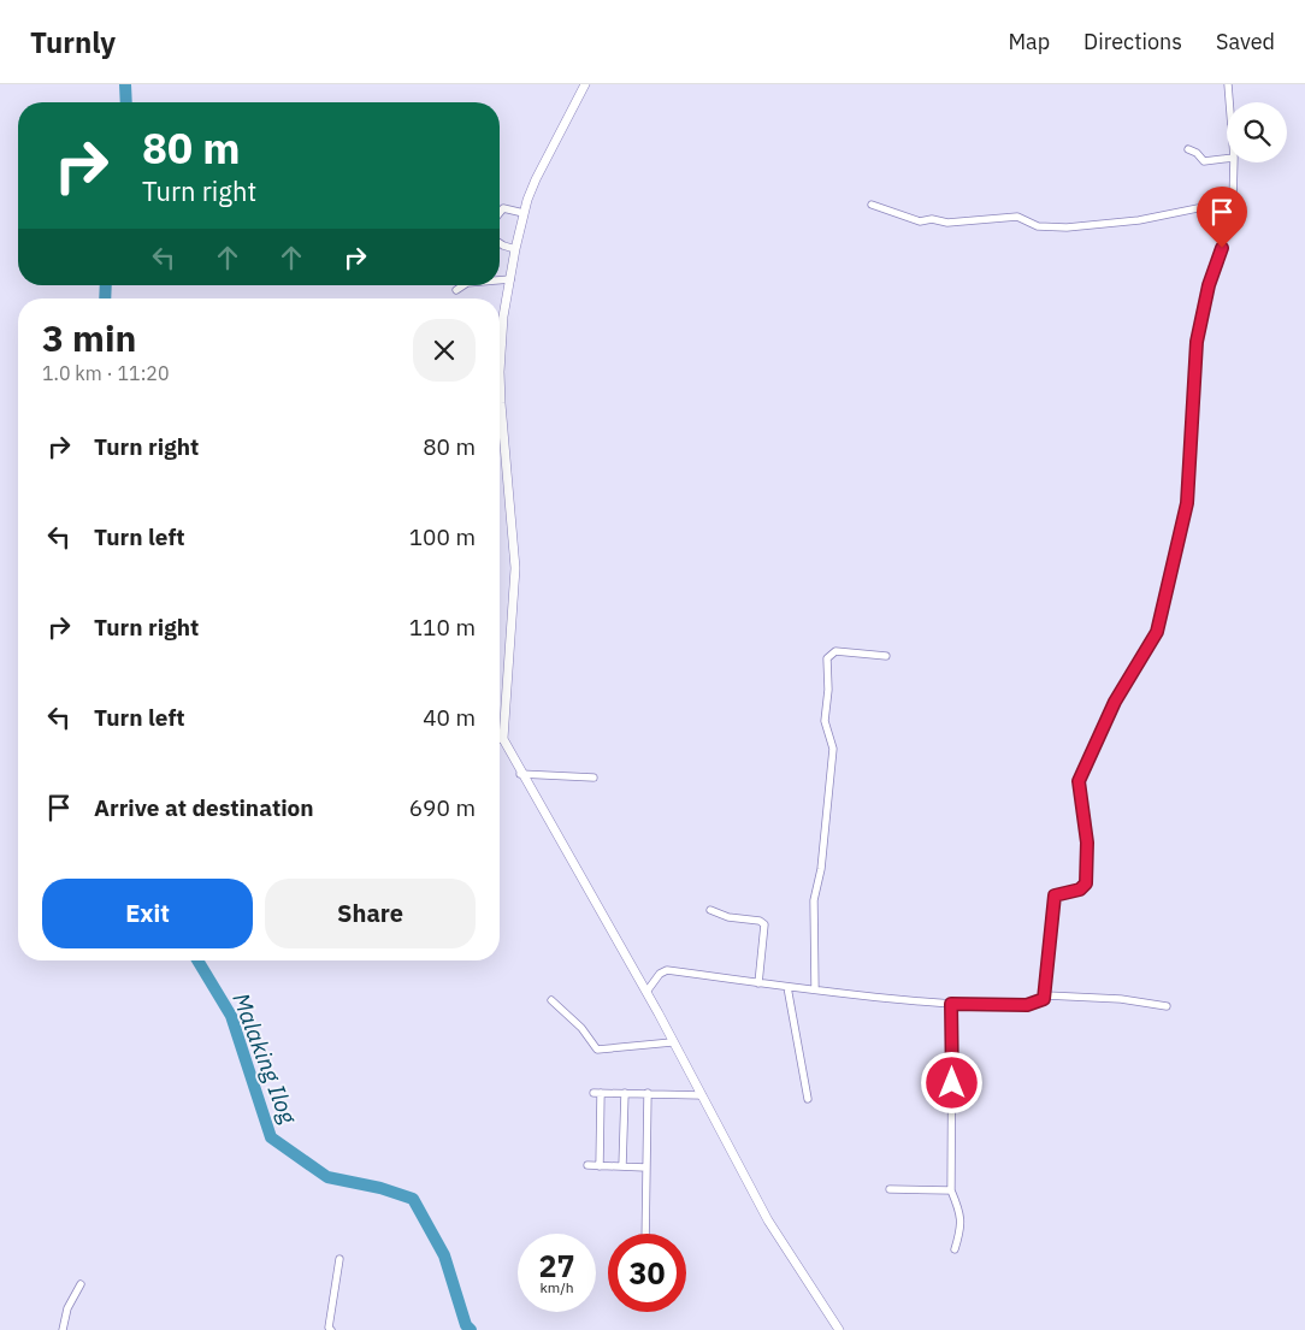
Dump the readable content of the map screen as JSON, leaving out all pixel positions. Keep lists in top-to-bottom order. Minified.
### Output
{"water":["Malaking Ilog"],"page":{"header":"Turnly","nav":["Map","Directions","Saved"],"turn":["80 m","Turn right"],"heading":["3 min","1.0 km · 11:20"],"list":[{"name":"Turn right","value":"80 m"},{"name":"Turn left","value":"100 m"},{"name":"Turn right","value":"110 m"},{"name":"Turn left","value":"40 m"},{"name":"Arrive at destination","value":"690 m"}],"buttons":["Exit","Share"],"speed":"27 km/h","limit":"30"}}
